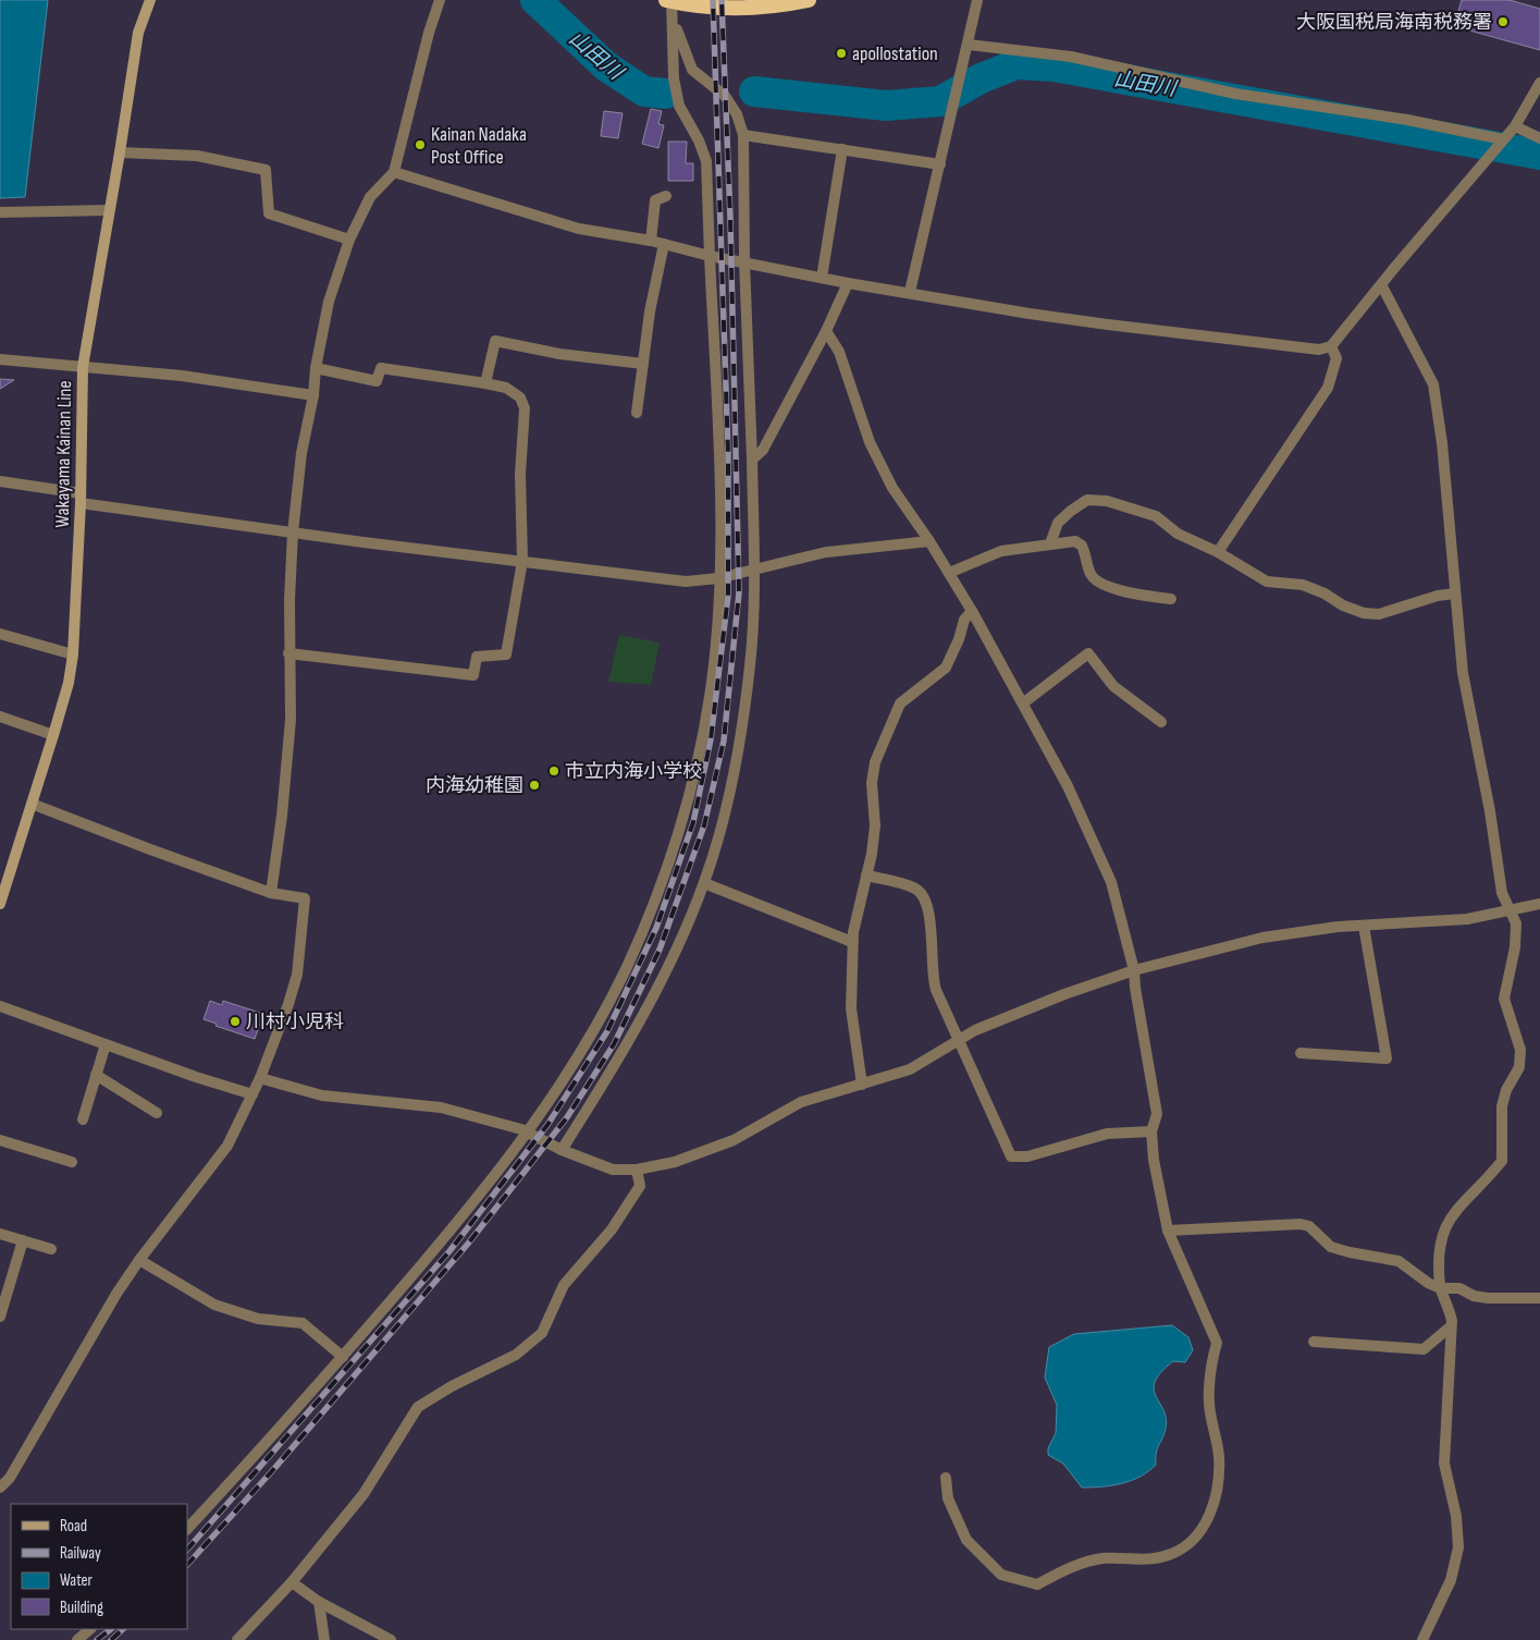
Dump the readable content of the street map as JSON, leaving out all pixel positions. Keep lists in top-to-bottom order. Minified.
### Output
{"streets":{"main road":["Wakayama Kainan Line"]},"water":["山田川"],"places":["大阪国税局海南税務署","apollostation","Kainan Nadaka Post Office","市立内海小学校","内海幼稚園","川村小児科"],"legend":["Road","Railway","Water","Building"]}
